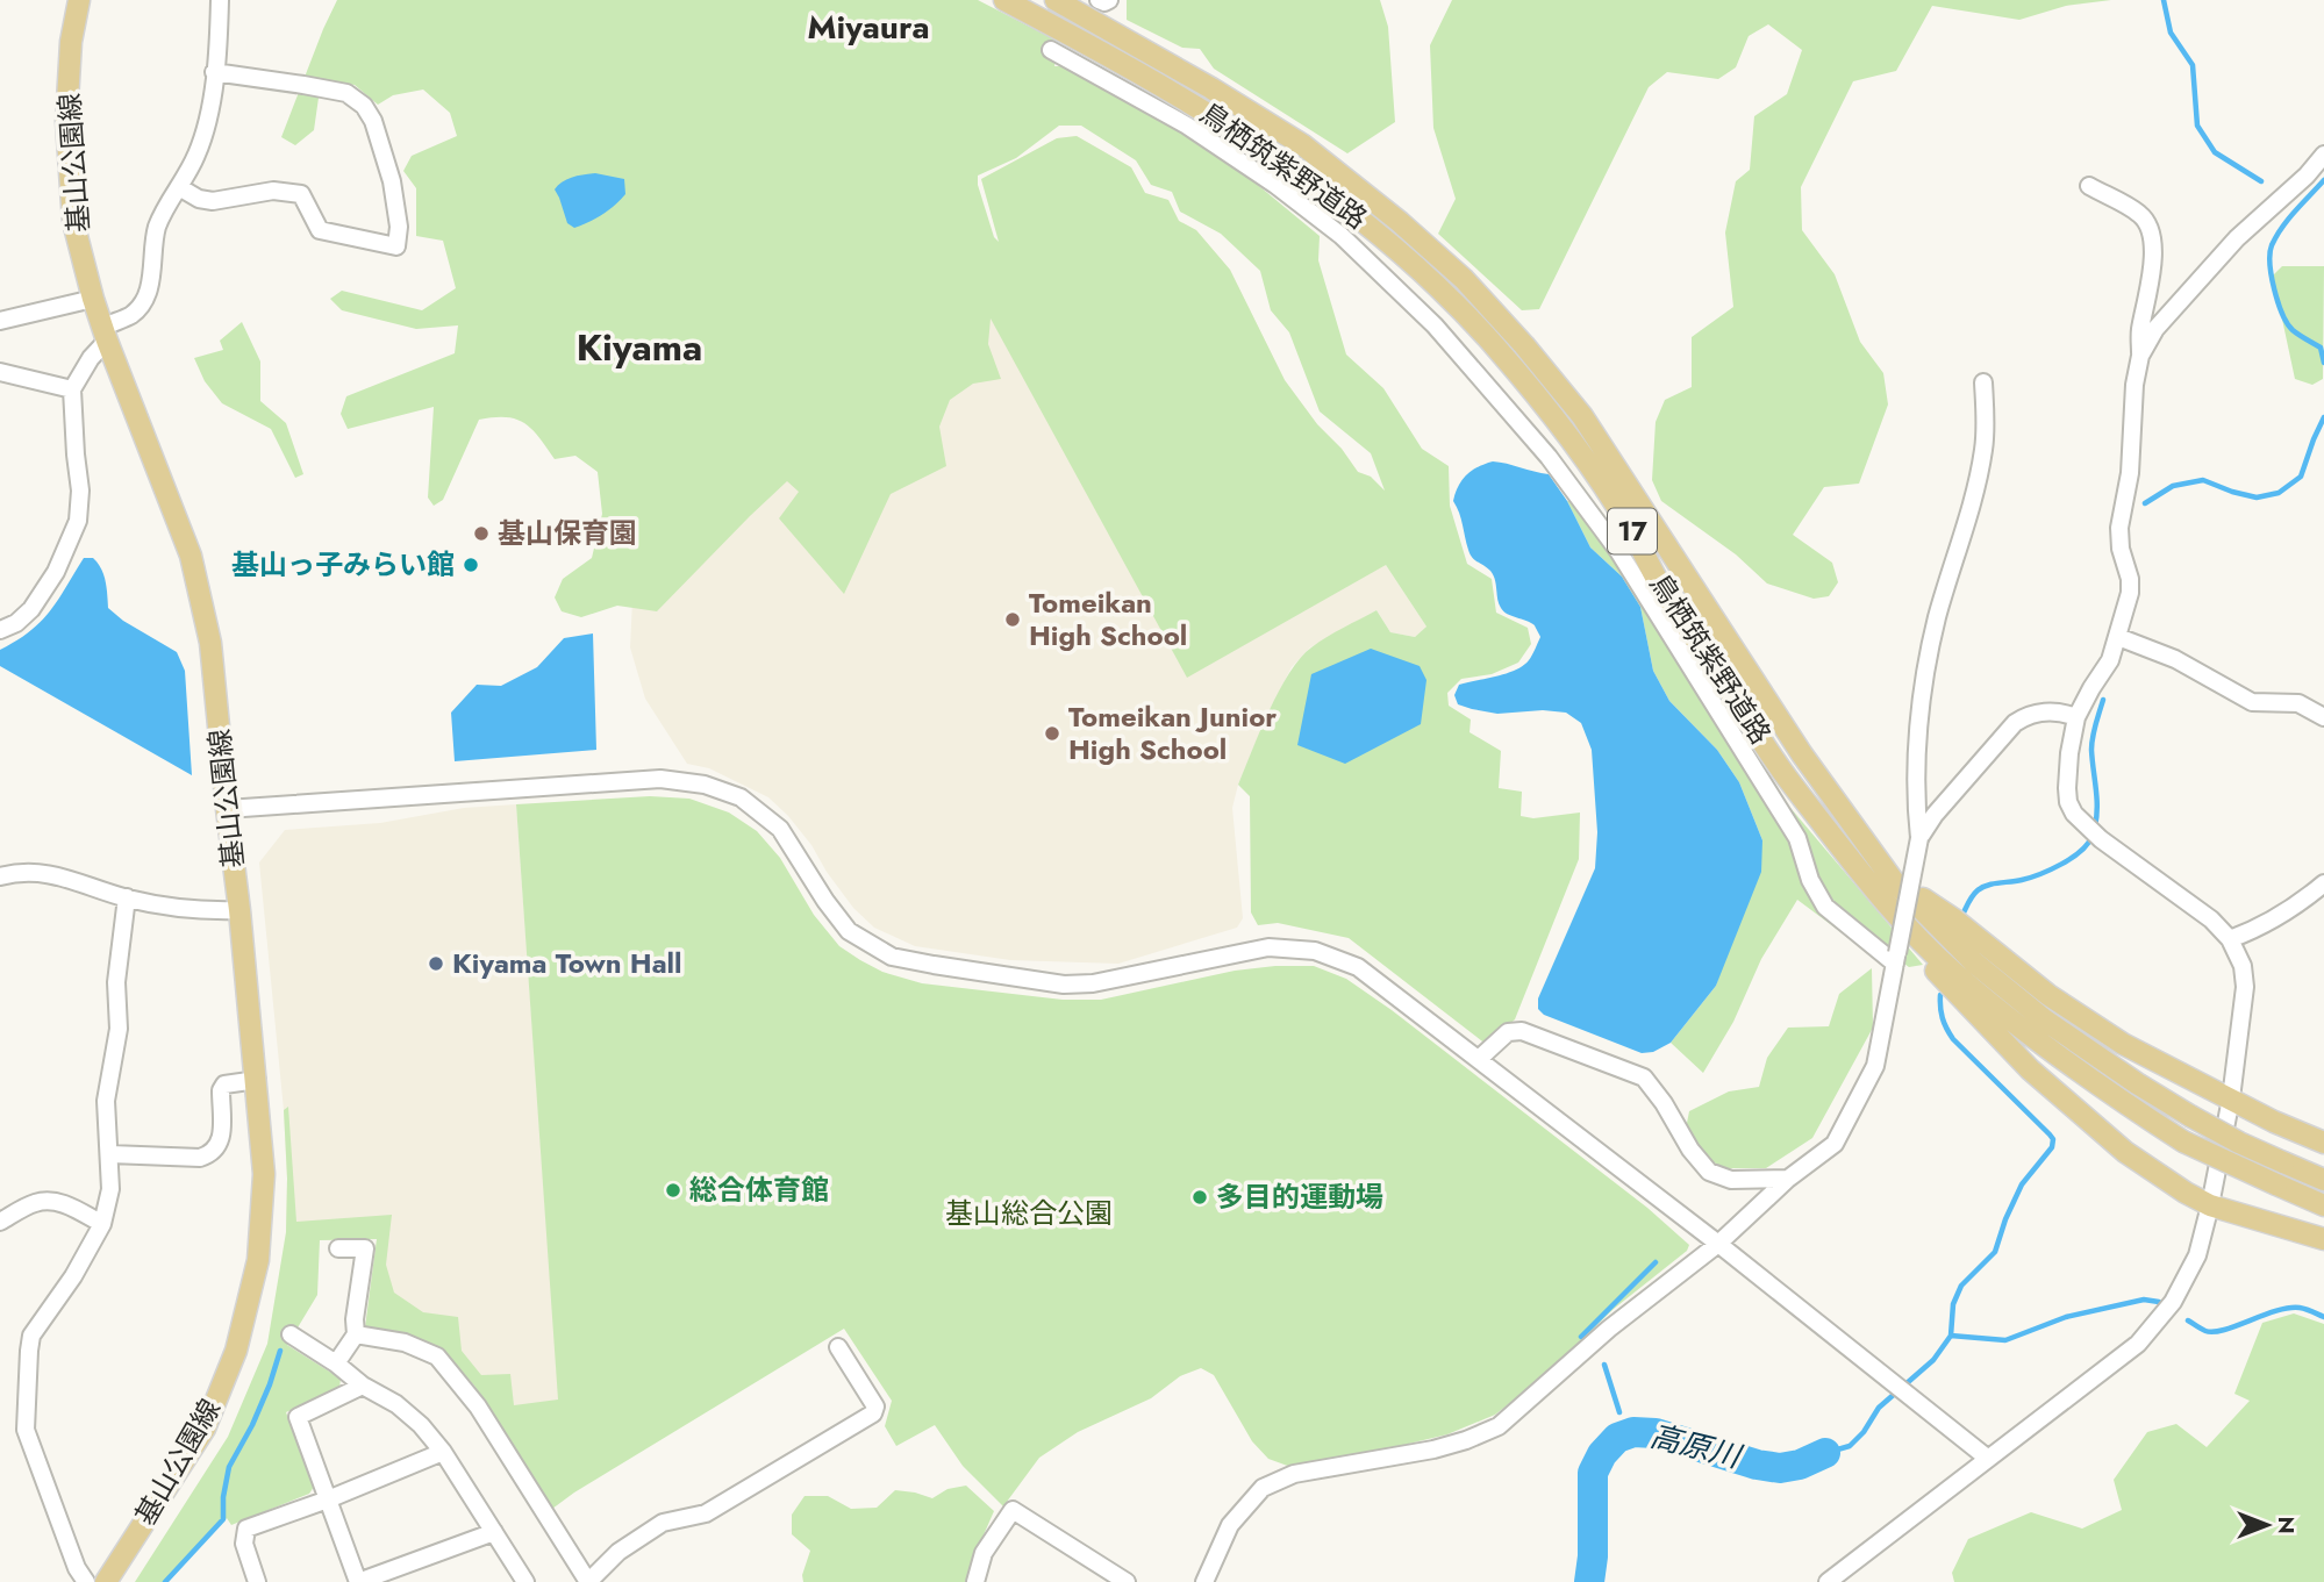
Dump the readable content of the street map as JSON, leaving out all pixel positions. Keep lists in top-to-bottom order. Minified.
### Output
{"streets":{"main road":["基山公園線","鳥栖筑紫野道路","17"]},"crossings":[["鳥栖筑紫野道路","17"]],"districts":["Miyaura","Kiyama"],"water":["高原川"],"parks":["基山総合公園"],"places":["基山保育園","基山っ子みらい館","Tomeikan High School","Tomeikan Junior High School","Kiyama Town Hall","総合体育館","多目的運動場"],"north":"right"}
